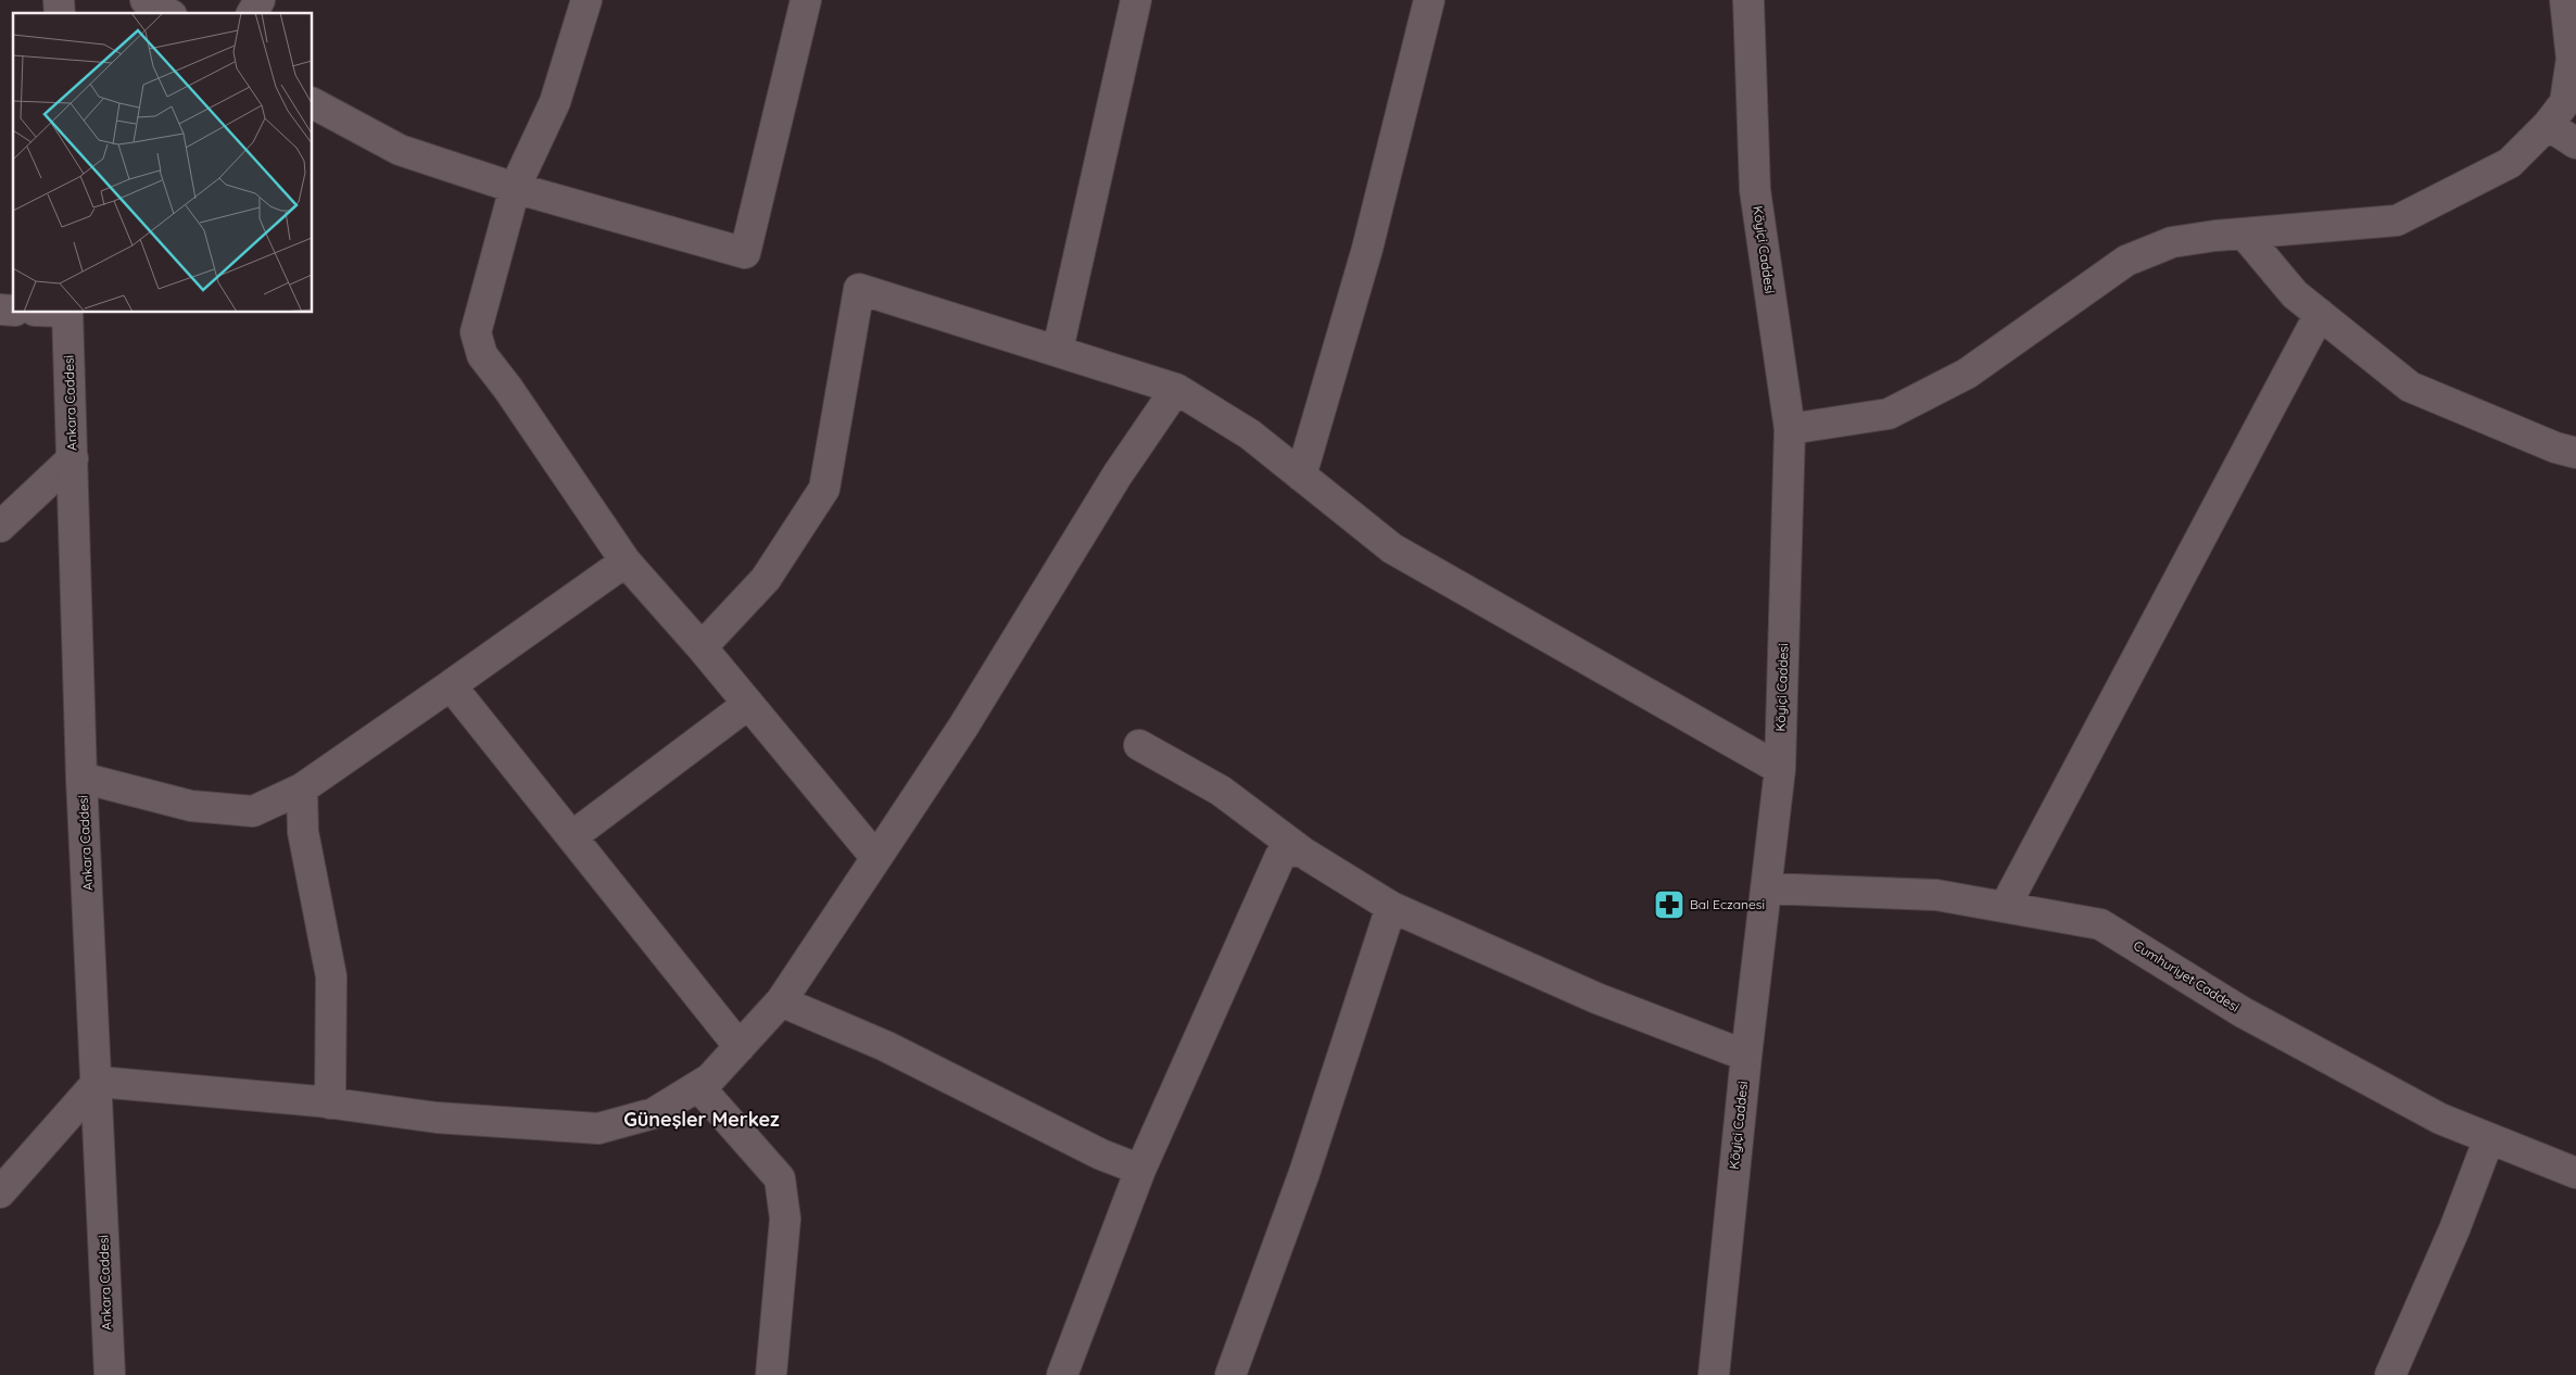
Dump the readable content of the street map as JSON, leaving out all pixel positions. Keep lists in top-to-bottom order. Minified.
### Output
{"streets":{"street":["Köyiçi Caddesi","Ankara Caddesi","Cumhuriyet Caddesi"]},"crossings":[["Köyiçi Caddesi","Cumhuriyet Caddesi"]],"districts":["Güneşler Merkez"],"places":{"pharmacy":["Bal Eczanesi"]}}
